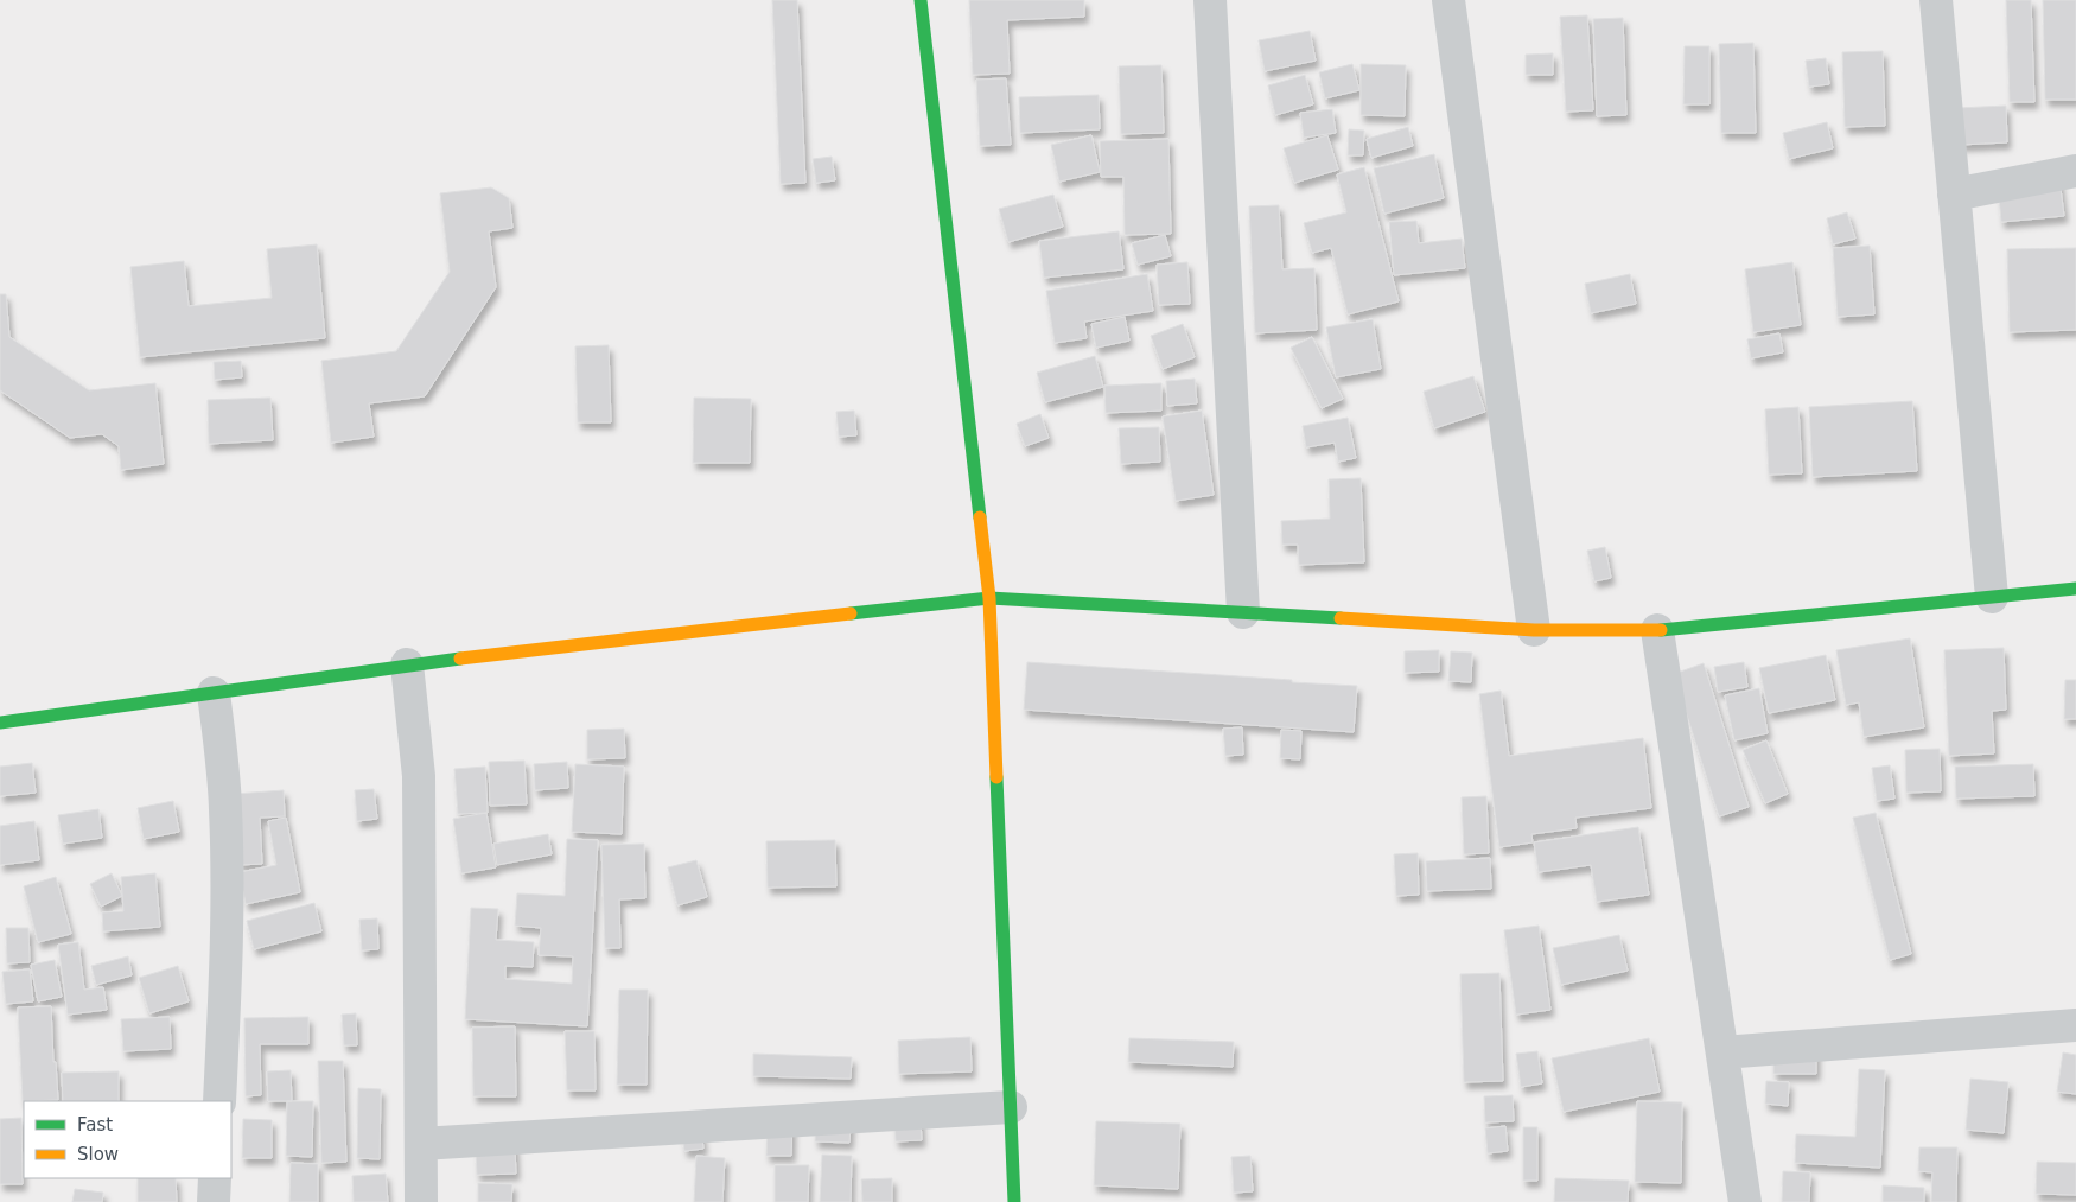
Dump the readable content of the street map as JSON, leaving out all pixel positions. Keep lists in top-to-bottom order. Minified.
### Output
{"legend":["Fast","Slow"]}
